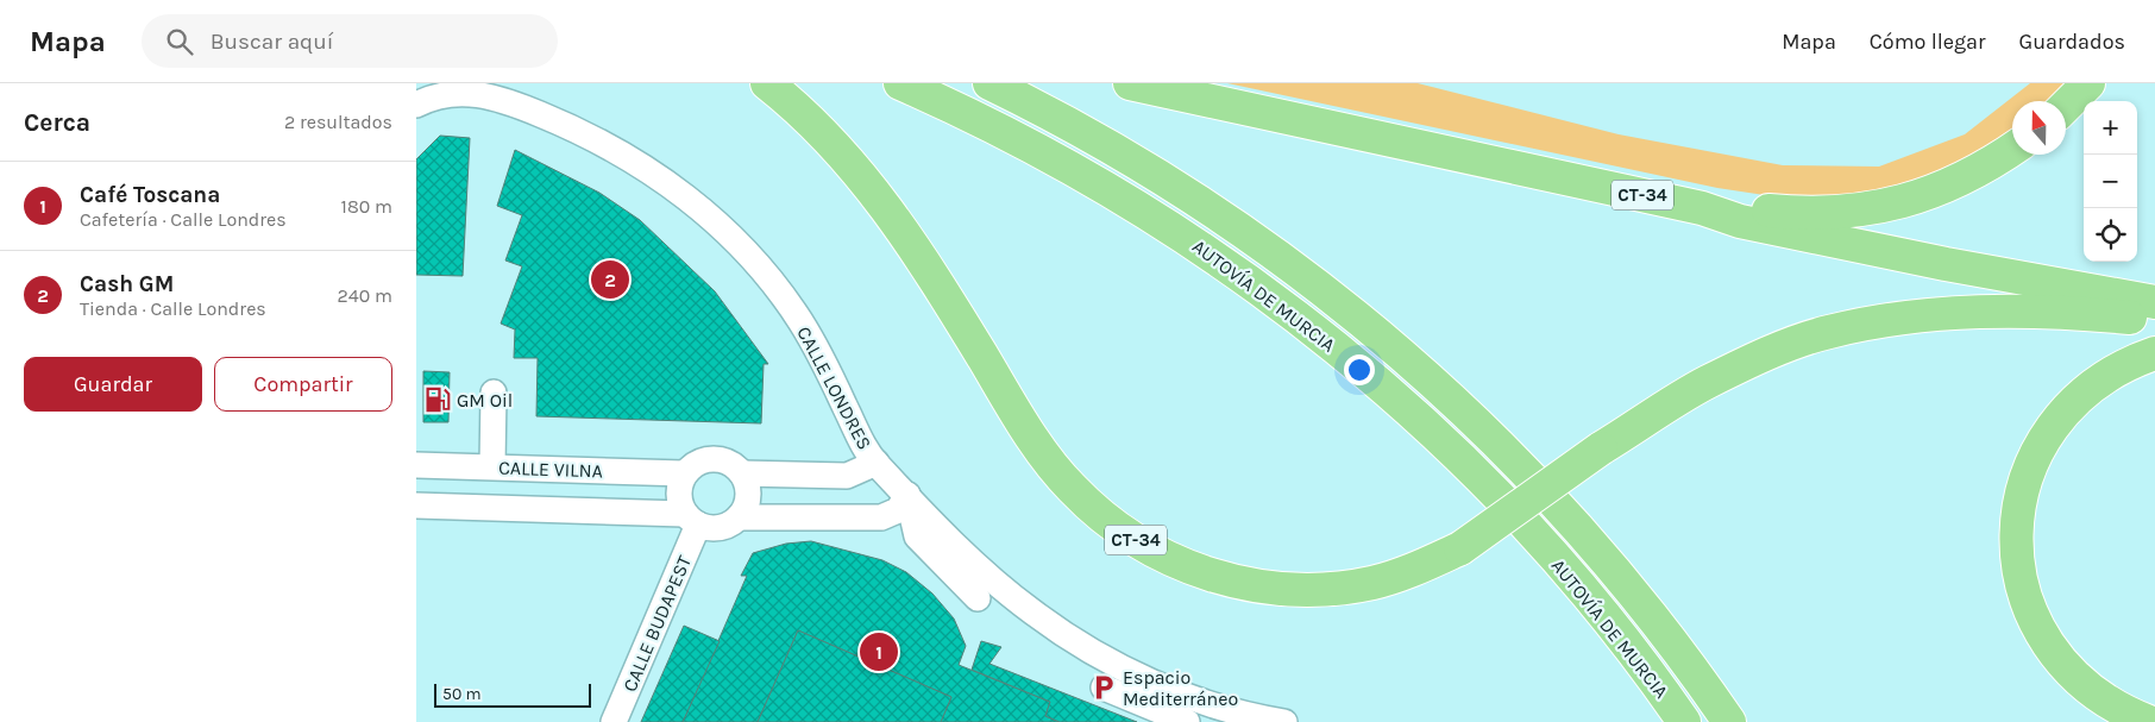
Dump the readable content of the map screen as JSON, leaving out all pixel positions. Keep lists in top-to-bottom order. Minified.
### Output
{"streets":{"highway":["CT-34","AUTOVÍA DE MURCIA"],"street":["CALLE LONDRES","CALLE VILNA","CALLE BUDAPEST"]},"crossings":[["CALLE VILNA","CALLE BUDAPEST"]],"places":{"fuel station":["GM Oil"],"parking":["Espacio Mediterráneo"]},"scale_bar":"50 m","north":"top","page":{"header":"Mapa","search":"Buscar aquí","nav":["Mapa","Cómo llegar","Guardados"],"heading":["Cerca","2 resultados"],"map_buttons":["+","−"],"list":[{"mark":"1","name":"Café Toscana","note":"Cafetería · Calle Londres","value":"180 m"},{"mark":"2","name":"Cash GM","note":"Tienda · Calle Londres","value":"240 m"}],"pins":["2","1"],"buttons":["Guardar","Compartir"],"scale":"50 m"}}
